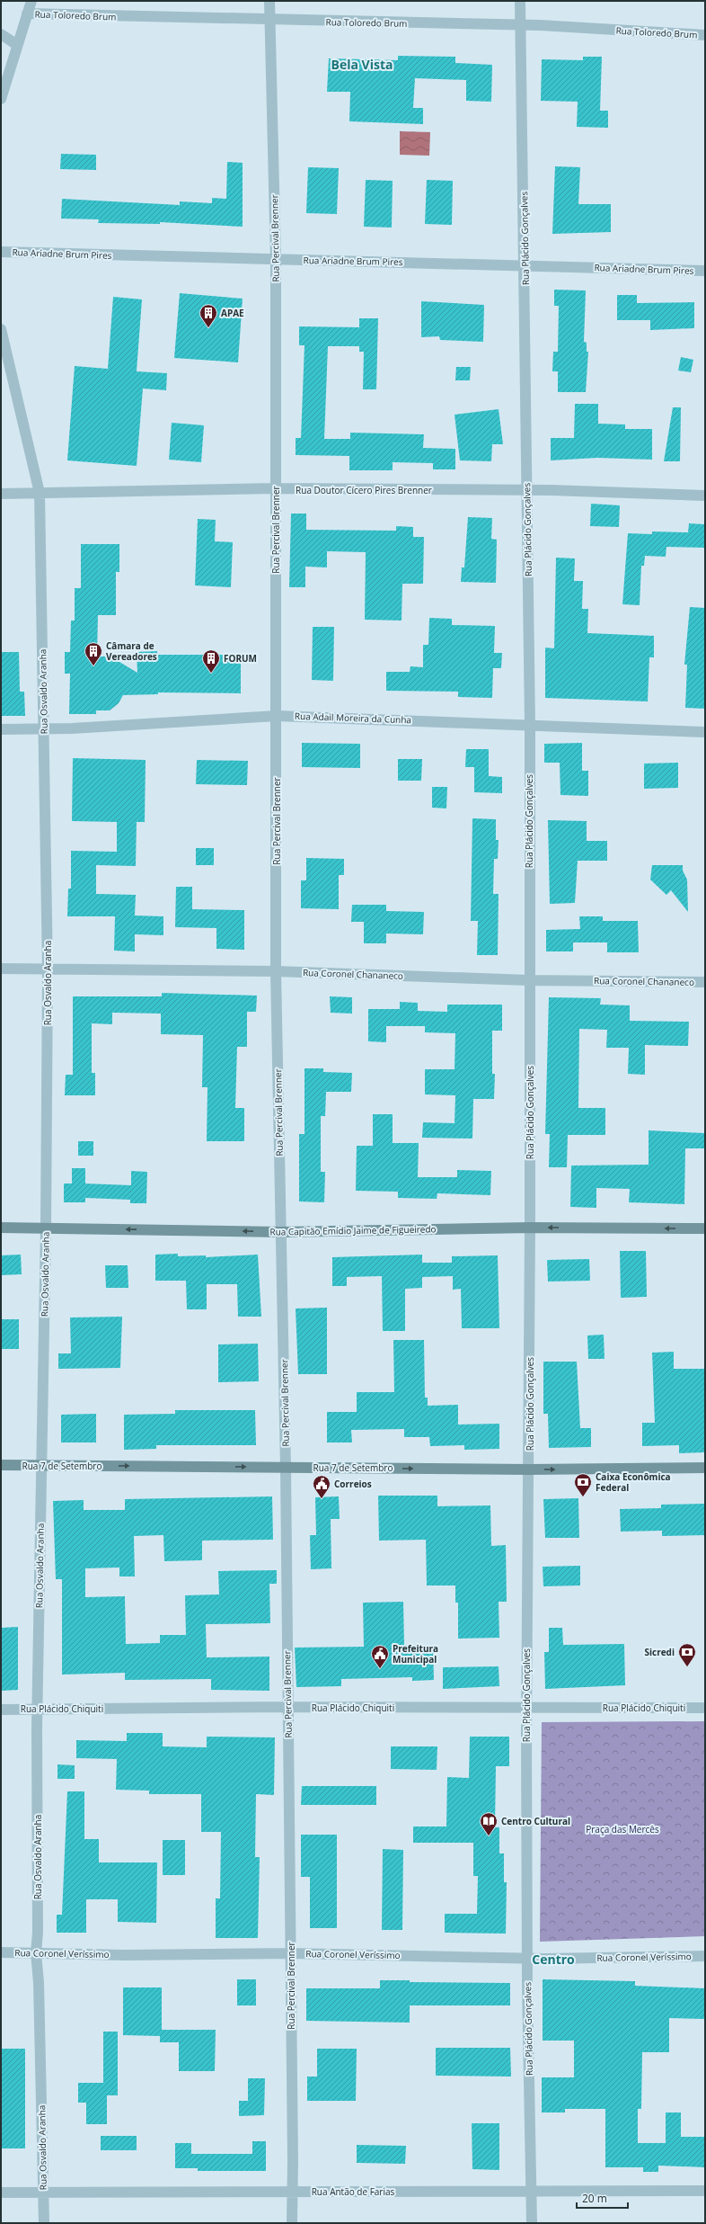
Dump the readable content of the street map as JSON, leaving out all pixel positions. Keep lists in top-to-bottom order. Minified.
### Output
{"streets":{"main road":["Rua Capitão Emídio Jaime de Figueiredo","Rua 7 de Setembro"],"street":["Rua Toloredo Brum","Rua Percival Brenner","Rua Plácido Gonçalves","Rua Ariadne Brum Pires","Rua Doutor Cícero Pires Brenner","Rua Osvaldo Aranha","Rua Adail Moreira da Cunha","Rua Coronel Chananeco","Rua Plácido Chiquiti","Rua Coronel Veríssimo","Rua Antão de Farias"]},"crossings":[["Rua Toloredo Brum","Rua Percival Brenner"],["Rua Toloredo Brum","Rua Plácido Gonçalves"],["Rua Percival Brenner","Rua Ariadne Brum Pires"],["Rua Percival Brenner","Rua Doutor Cícero Pires Brenner"],["Rua Percival Brenner","Rua Adail Moreira da Cunha"],["Rua Percival Brenner","Rua Coronel Chananeco"],["Rua Percival Brenner","Rua Capitão Emídio Jaime de Figueiredo"],["Rua Percival Brenner","Rua 7 de Setembro"],["Rua Percival Brenner","Rua Plácido Chiquiti"],["Rua Percival Brenner","Rua Coronel Veríssimo"],["Rua Percival Brenner","Rua Antão de Farias"],["Rua Plácido Gonçalves","Rua Ariadne Brum Pires"],["Rua Plácido Gonçalves","Rua Doutor Cícero Pires Brenner"],["Rua Plácido Gonçalves","Rua Adail Moreira da Cunha"],["Rua Plácido Gonçalves","Rua Coronel Chananeco"],["Rua Plácido Gonçalves","Rua Capitão Emídio Jaime de Figueiredo"],["Rua Plácido Gonçalves","Rua 7 de Setembro"],["Rua Plácido Gonçalves","Rua Plácido Chiquiti"],["Rua Plácido Gonçalves","Rua Coronel Veríssimo"],["Rua Plácido Gonçalves","Rua Antão de Farias"],["Rua Doutor Cícero Pires Brenner","Rua Osvaldo Aranha"],["Rua Osvaldo Aranha","Rua Adail Moreira da Cunha"],["Rua Osvaldo Aranha","Rua Coronel Chananeco"],["Rua Osvaldo Aranha","Rua Capitão Emídio Jaime de Figueiredo"],["Rua Osvaldo Aranha","Rua 7 de Setembro"],["Rua Osvaldo Aranha","Rua Plácido Chiquiti"],["Rua Osvaldo Aranha","Rua Coronel Veríssimo"],["Rua Osvaldo Aranha","Rua Antão de Farias"]],"one_way":["Rua Capitão Emídio Jaime de Figueiredo","Rua 7 de Setembro"],"districts":["Bela Vista","Centro"],"parks":["Praça das Mercês"],"places":{"building":["APAE","Câmara de Vereadores","FORUM"],"bank":["Caixa Econômica Federal","Sicredi"],"public building":["Correios","Prefeitura Municipal"],"library":["Centro Cultural"]},"scale_bar":"20 m"}
